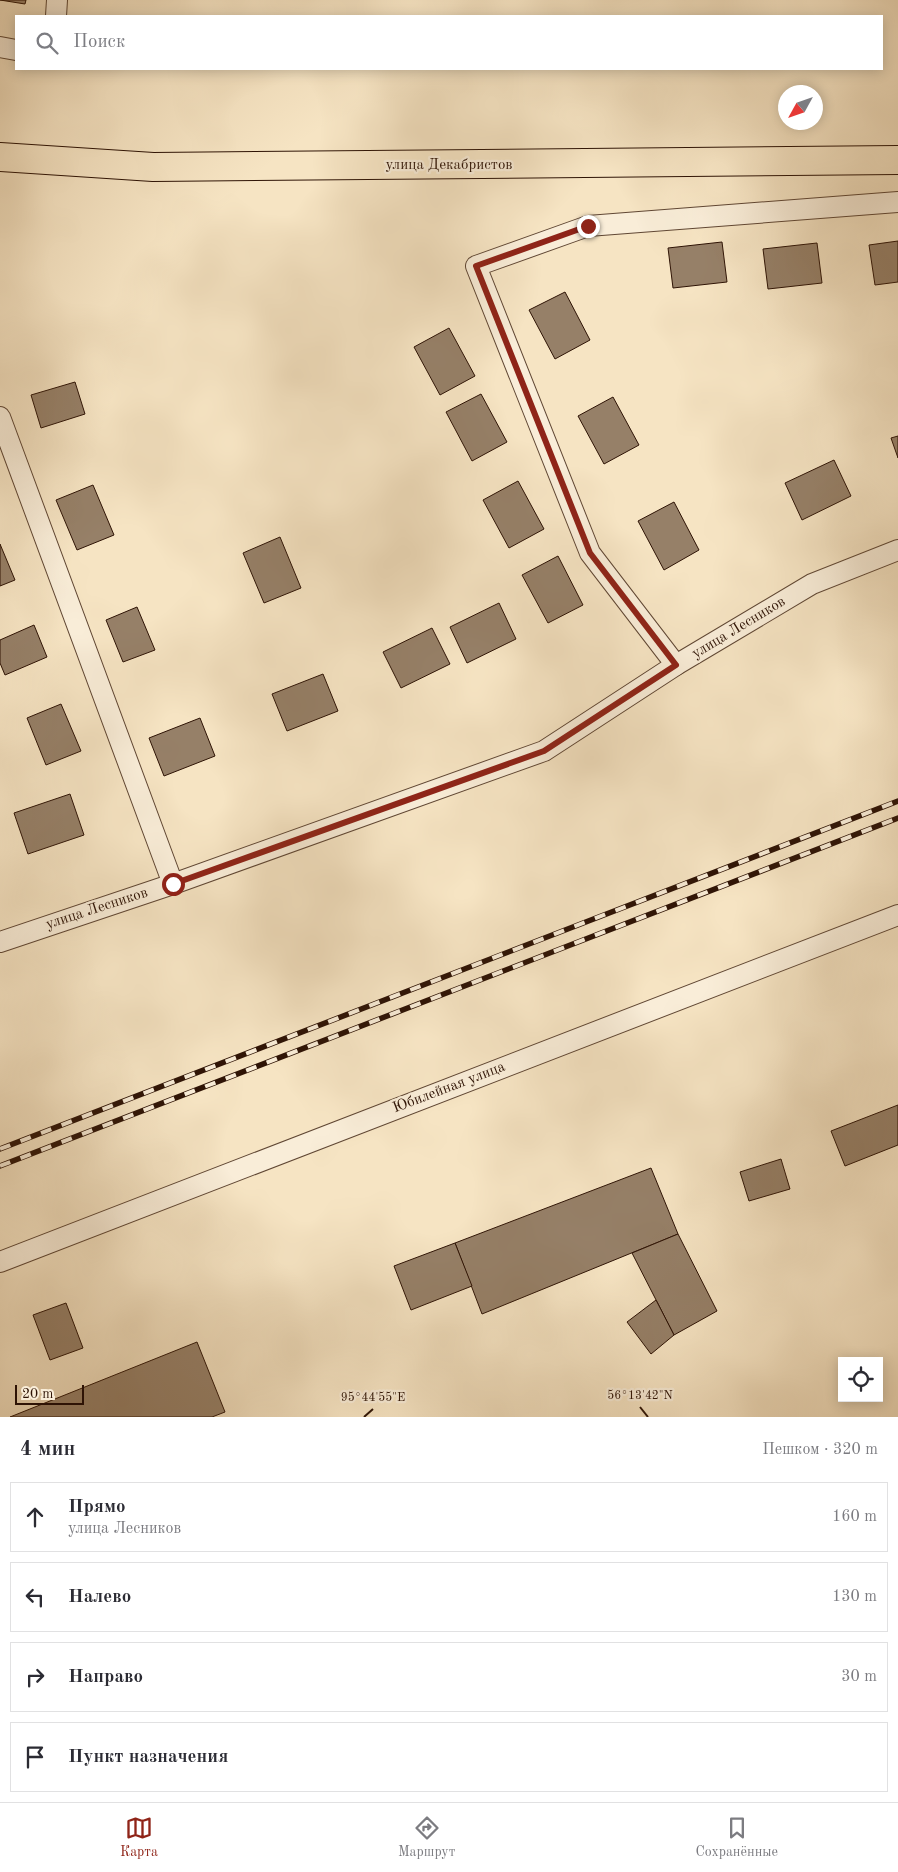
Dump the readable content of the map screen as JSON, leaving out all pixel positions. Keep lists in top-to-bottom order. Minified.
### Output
{"streets":{"main road":["улица Декабристов"],"street":["улица Лесников","Юбилейная улица"]},"scale_bar":"20 m","north":"bottom left","page":{"search":"Поиск","scale":"20 m","heading":["4 мин","Пешком · 320 m"],"list":[["Прямо","улица Лесников","160 m"],["Налево","130 m"],["Направо","30 m"],"Пункт назначения"],"nav":["Карта","Маршрут","Сохранённые"]},"coordinates":["56°13'42\"N","95°44'55\"E"]}
